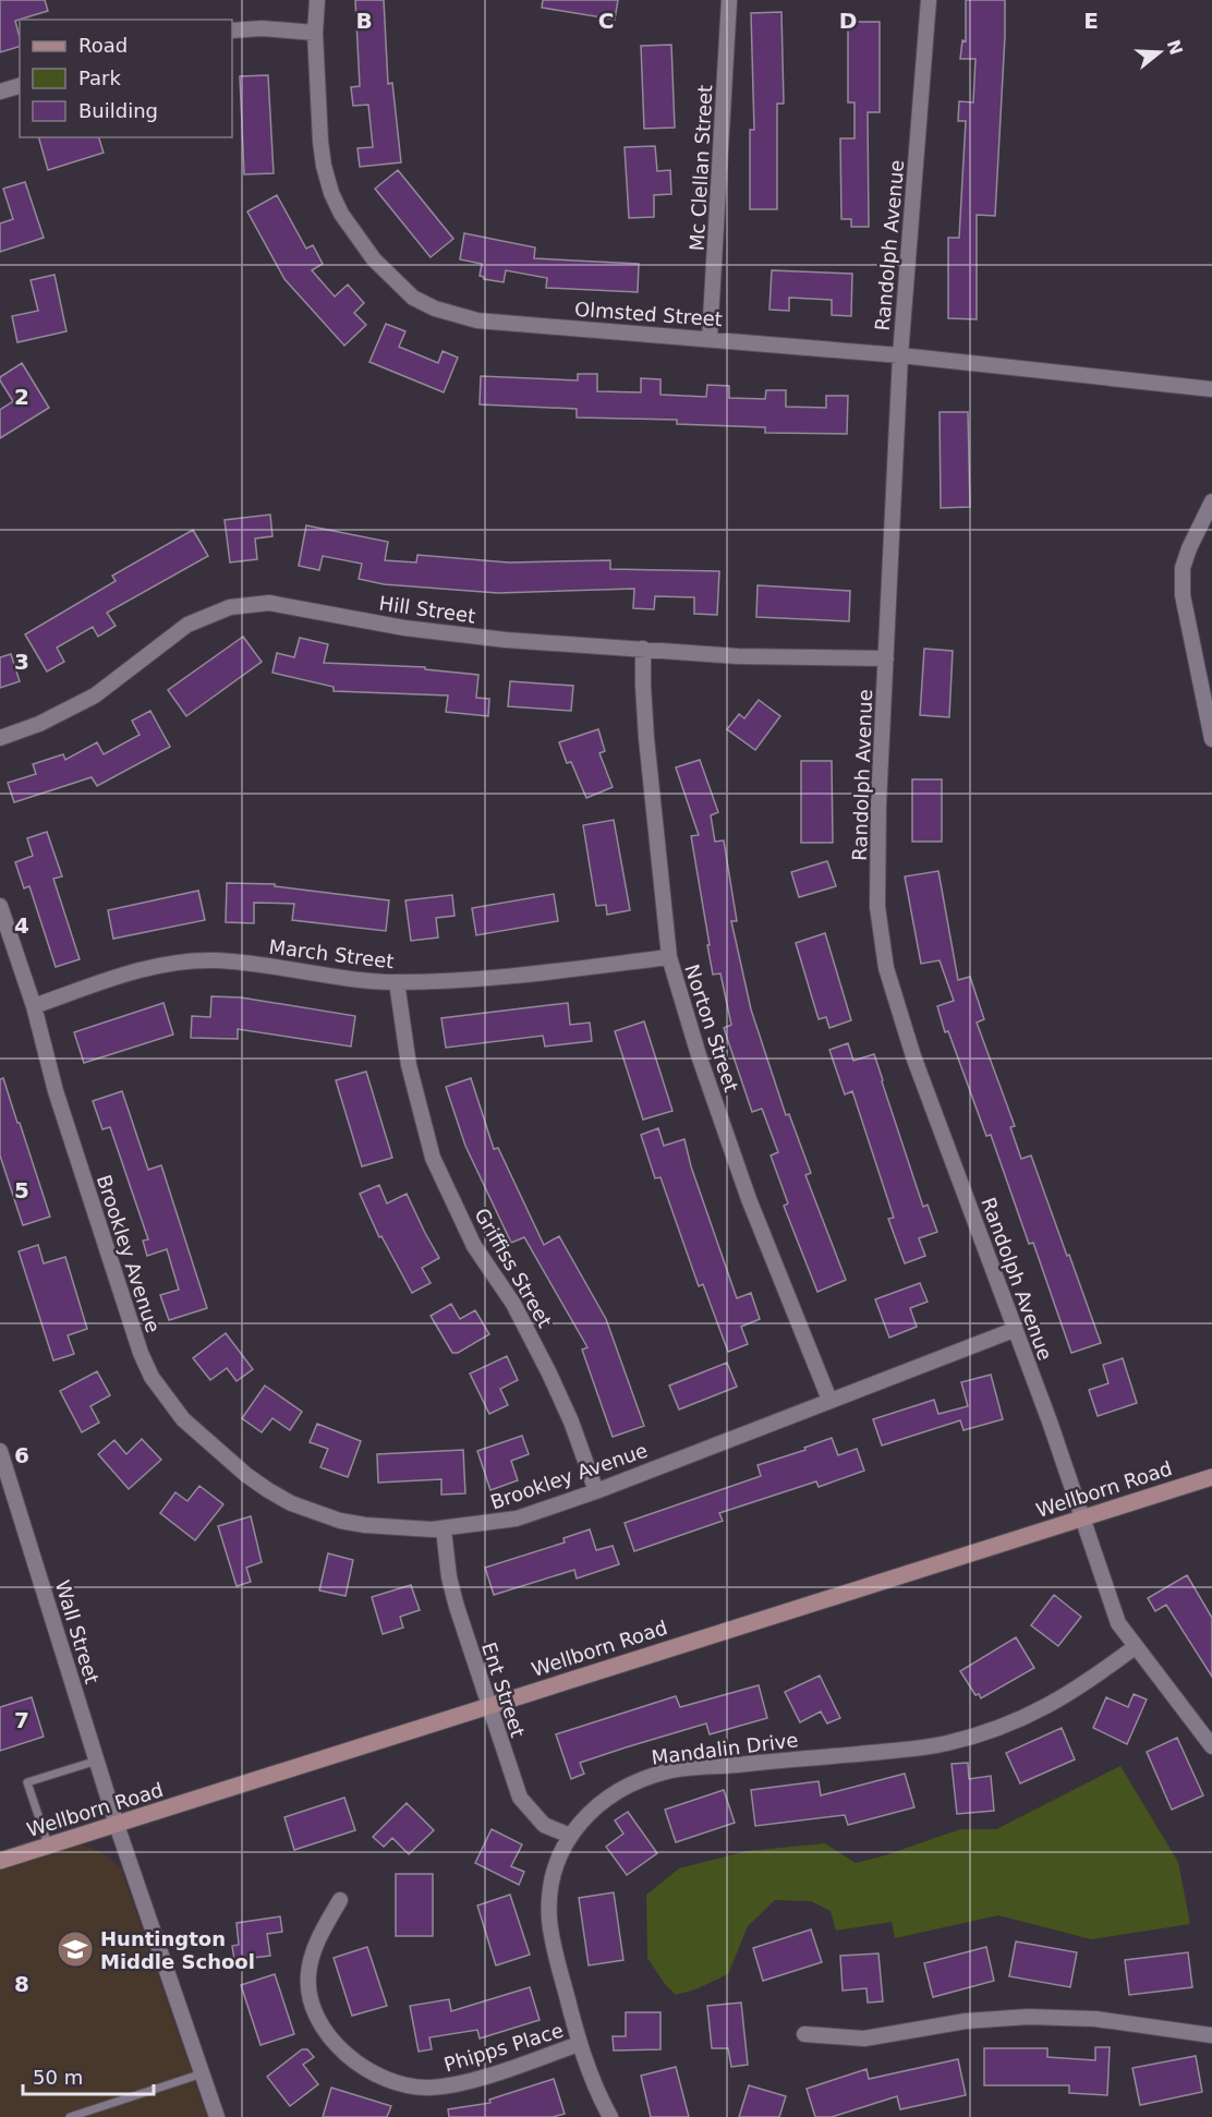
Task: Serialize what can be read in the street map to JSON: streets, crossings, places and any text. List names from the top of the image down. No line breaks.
{"streets":{"street":["Mc Clellan Street","Randolph Avenue","Olmsted Street","Hill Street","March Street","Norton Street","Brookley Avenue","Griffiss Street","Wellborn Road","Wall Street","Ent Street","Mandalin Drive","Phipps Place"]},"crossings":[["Mc Clellan Street","Olmsted Street"],["Randolph Avenue","Olmsted Street"],["Randolph Avenue","Hill Street"],["Randolph Avenue","Brookley Avenue"],["Randolph Avenue","Wellborn Road"],["Randolph Avenue","Mandalin Drive"],["Hill Street","Norton Street"],["March Street","Norton Street"],["March Street","Brookley Avenue"],["March Street","Griffiss Street"],["Norton Street","Brookley Avenue"],["Brookley Avenue","Griffiss Street"],["Brookley Avenue","Ent Street"],["Wellborn Road","Wall Street"],["Wellborn Road","Ent Street"],["Ent Street","Mandalin Drive"],["Mandalin Drive","Phipps Place"]],"places":{"school or university":["Huntington Middle School"]},"legend":["Road","Park","Building"],"scale_bar":"50 m","north":"right","grid":{"columns":["B","C","D","E"],"rows":["2","3","4","5","6","7","8"]}}
